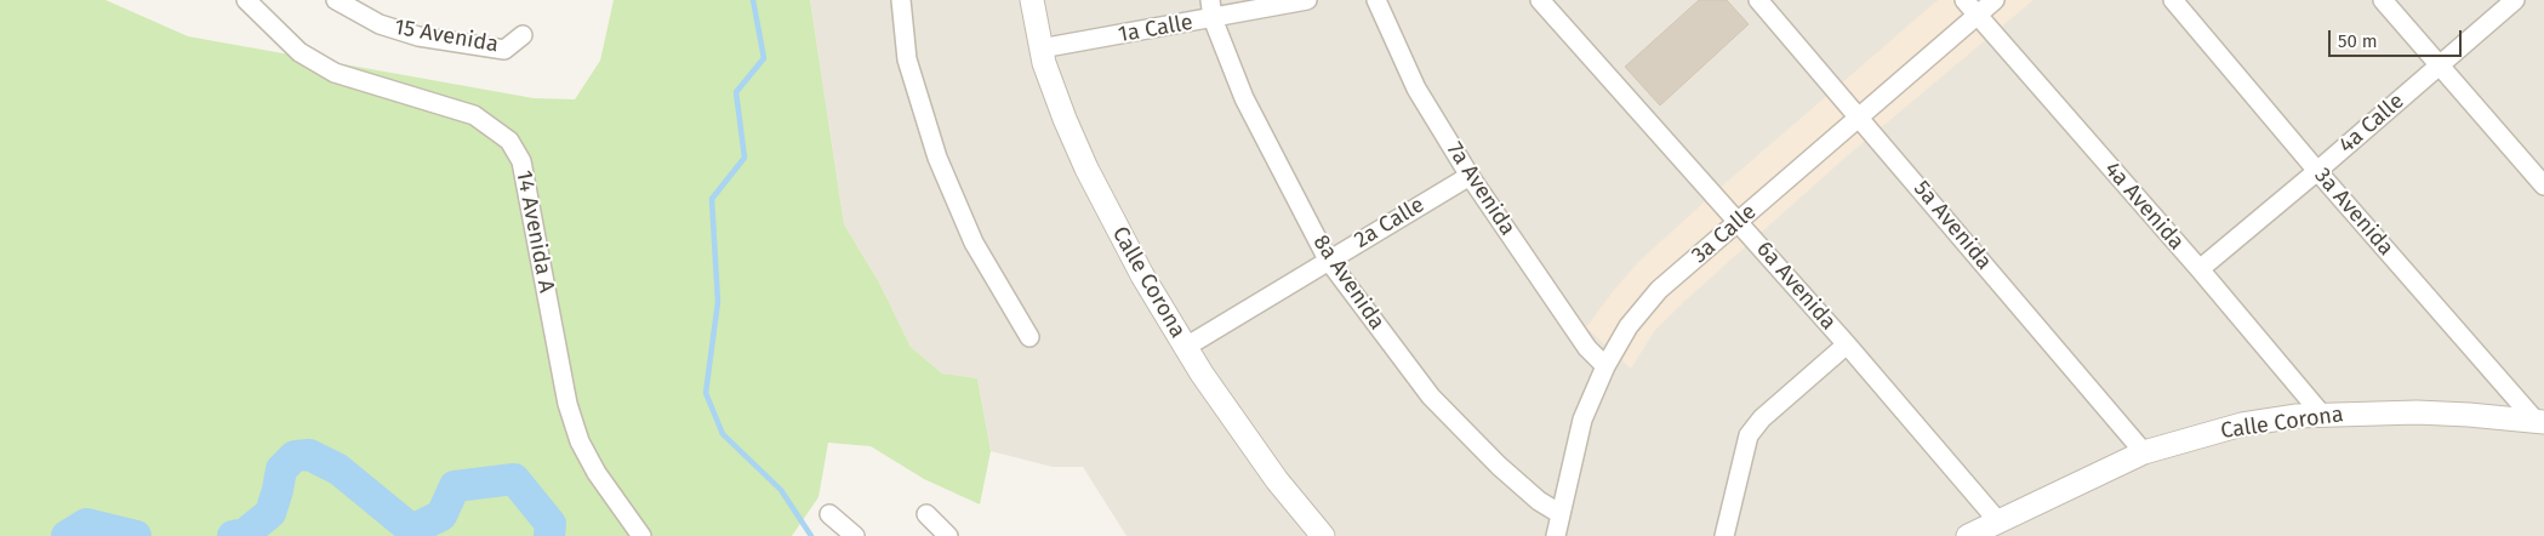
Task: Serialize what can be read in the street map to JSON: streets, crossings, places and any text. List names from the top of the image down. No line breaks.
{"streets":{"street":["1a Calle","15 Avenida","4a Calle","7a Avenida","4a Avenida","3a Avenida","2a Calle","5a Avenida","14 Avenida A","3a Calle","Calle Corona","8a Avenida","6a Avenida"]},"crossings":[["1a Calle","Calle Corona"],["1a Calle","8a Avenida"],["4a Calle","4a Avenida"],["4a Calle","3a Avenida"],["7a Avenida","2a Calle"],["7a Avenida","3a Calle"],["4a Avenida","3a Calle"],["4a Avenida","Calle Corona"],["3a Avenida","Calle Corona"],["2a Calle","Calle Corona"],["2a Calle","8a Avenida"],["5a Avenida","3a Calle"],["5a Avenida","Calle Corona"],["3a Calle","8a Avenida"],["3a Calle","6a Avenida"],["Calle Corona","6a Avenida"]],"scale_bar":"50 m"}
